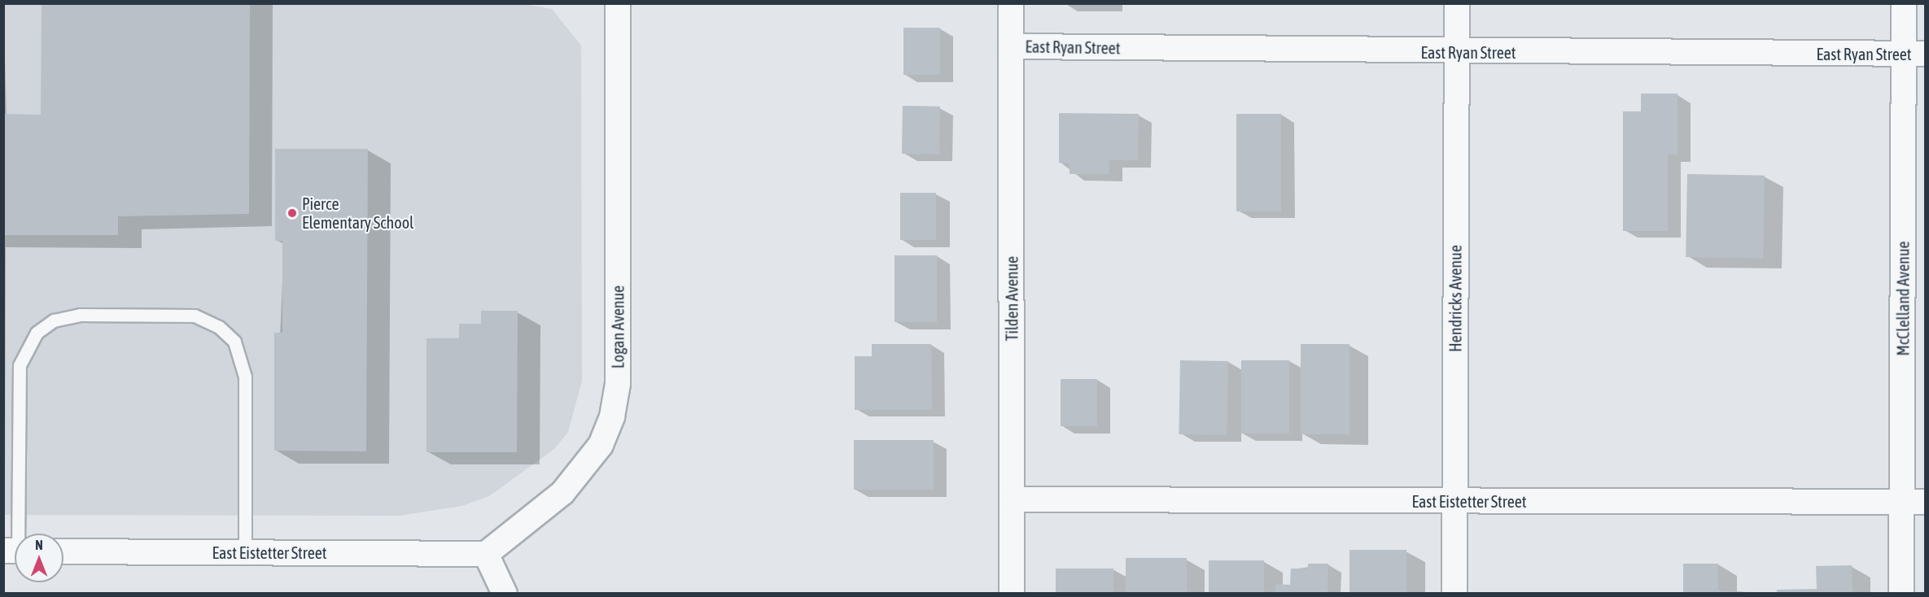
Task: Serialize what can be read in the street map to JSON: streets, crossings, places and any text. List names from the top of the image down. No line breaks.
{"streets":{"street":["East Ryan Street","Tilden Avenue","Hendricks Avenue","McClelland Avenue","Logan Avenue","East Eistetter Street"]},"crossings":[["East Ryan Street","Tilden Avenue"],["East Ryan Street","Hendricks Avenue"],["East Ryan Street","McClelland Avenue"],["Tilden Avenue","East Eistetter Street"],["Hendricks Avenue","East Eistetter Street"],["McClelland Avenue","East Eistetter Street"],["Logan Avenue","East Eistetter Street"]],"places":["Pierce Elementary School"],"north":"top"}
